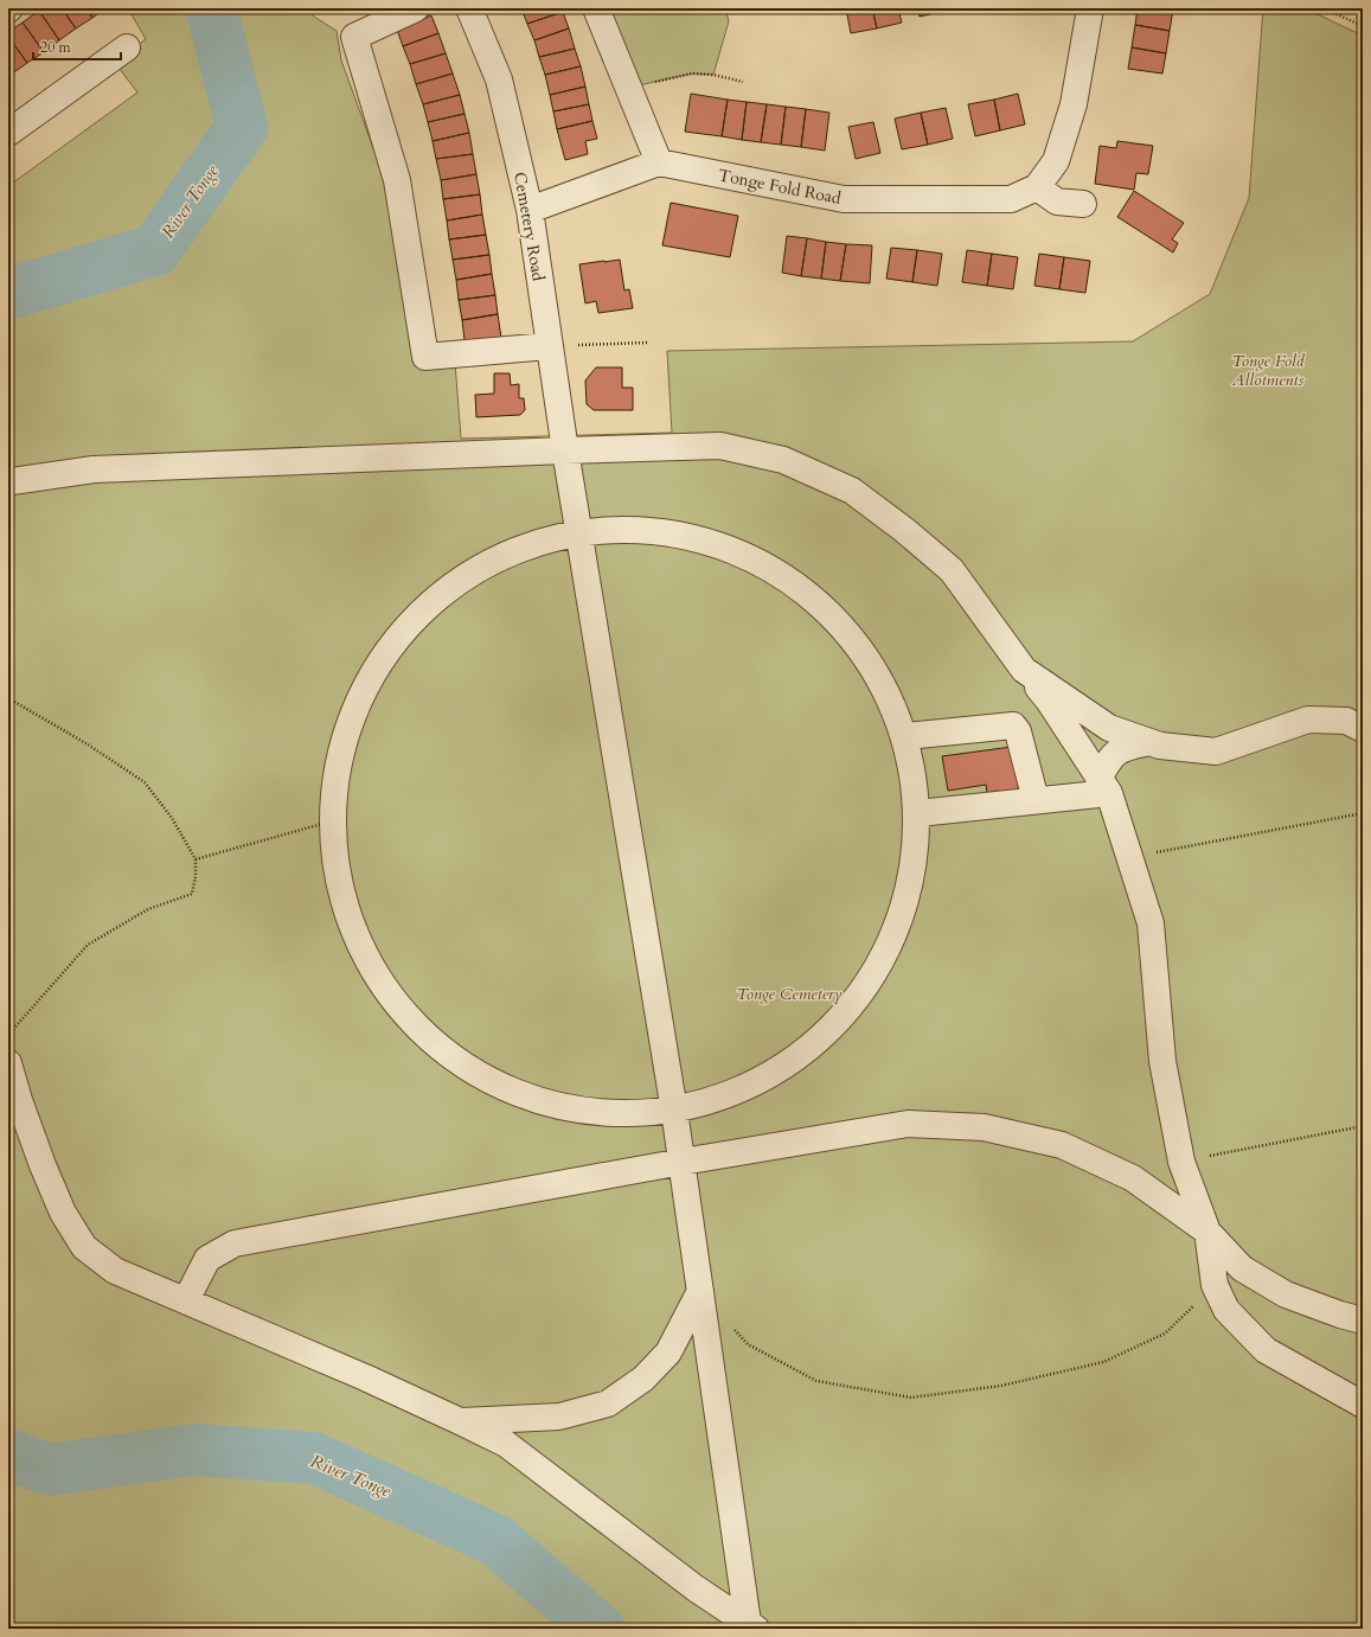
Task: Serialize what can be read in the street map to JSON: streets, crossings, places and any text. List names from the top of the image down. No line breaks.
{"streets":{"street":["Tonge Fold Road","Cemetery Road"]},"water":["River Tonge"],"parks":["Tonge Fold Allotments","Tonge Cemetery"],"scale_bar":"20 m"}
